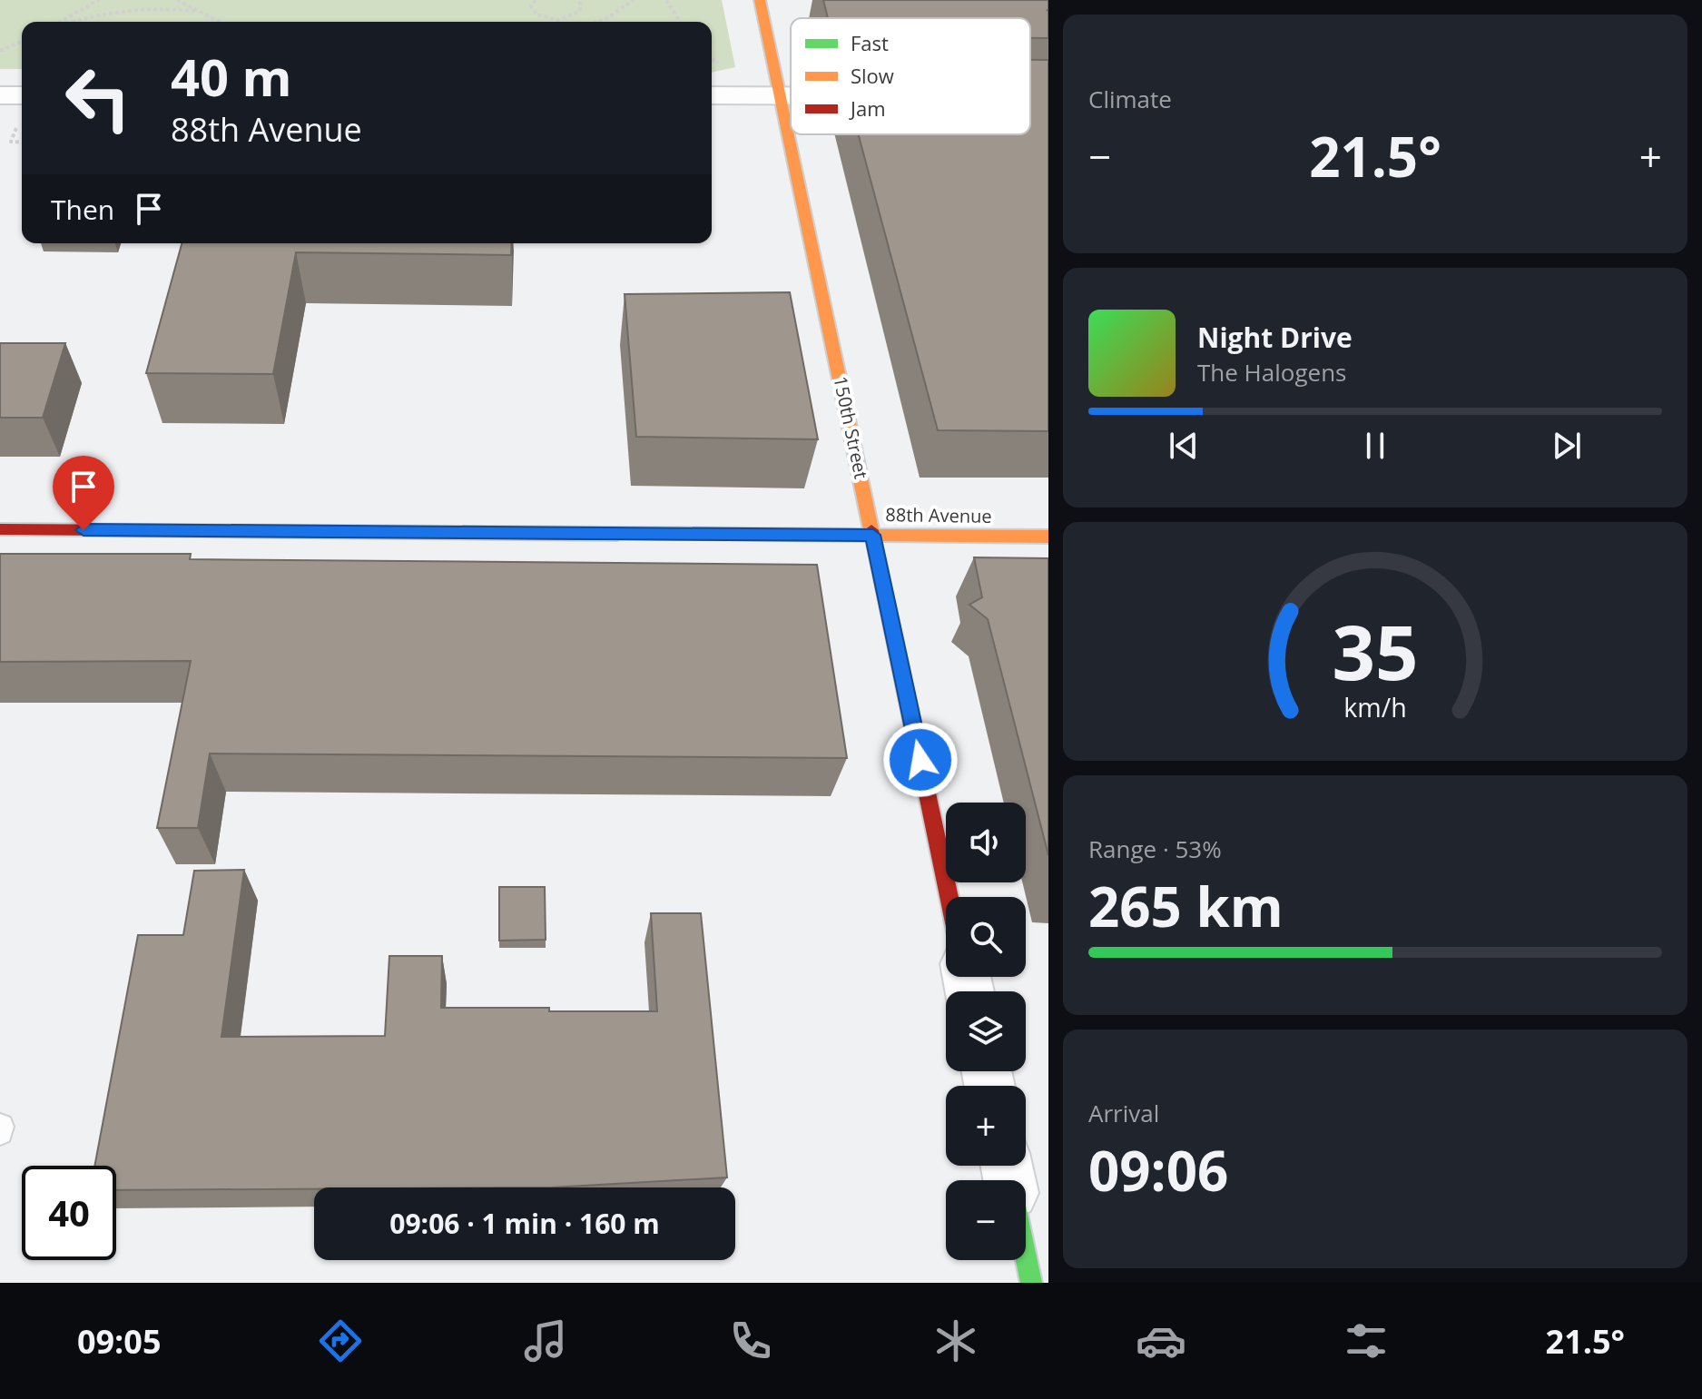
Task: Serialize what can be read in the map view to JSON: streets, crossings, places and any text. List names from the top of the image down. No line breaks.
{"streets":{"street":["150th Street","88th Avenue"]},"crossings":[["150th Street","88th Avenue"]],"legend":["Fast","Slow","Jam"],"page":{"tile":["Climate",["Range · 53%","265 km"],["Arrival","09:06"]],"turn":["40 m","88th Avenue"],"heat":["−","21.5°","+"],"then":"Then","song":["Night Drive","The Halogens"],"map_buttons":["+","−"],"limit":"40","trip":"09:06 · 1 min · 160 m","tabs":["09:05","21.5°"],"gauge":["35","km/h"]}}
